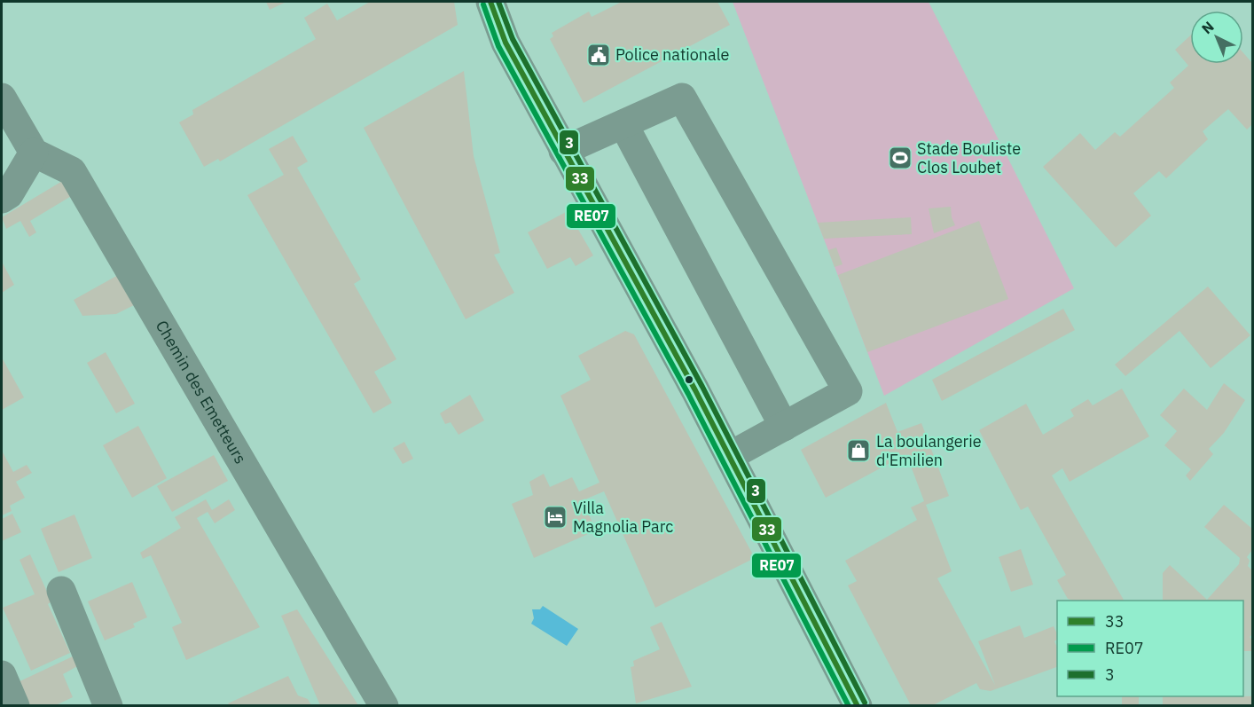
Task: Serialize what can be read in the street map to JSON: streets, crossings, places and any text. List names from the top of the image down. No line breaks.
{"streets":{"street":["Chemin des Emetteurs"]},"places":{"public building":["Police nationale"],"sports":["Stade Bouliste Clos Loubet"],"shop":["La boulangerie d'Emilien"],"hotel":["Villa Magnolia Parc"]},"lines":["transit line 33","transit line 3","transit line RE07"],"legend":["33","RE07","3"],"north":"top left"}
